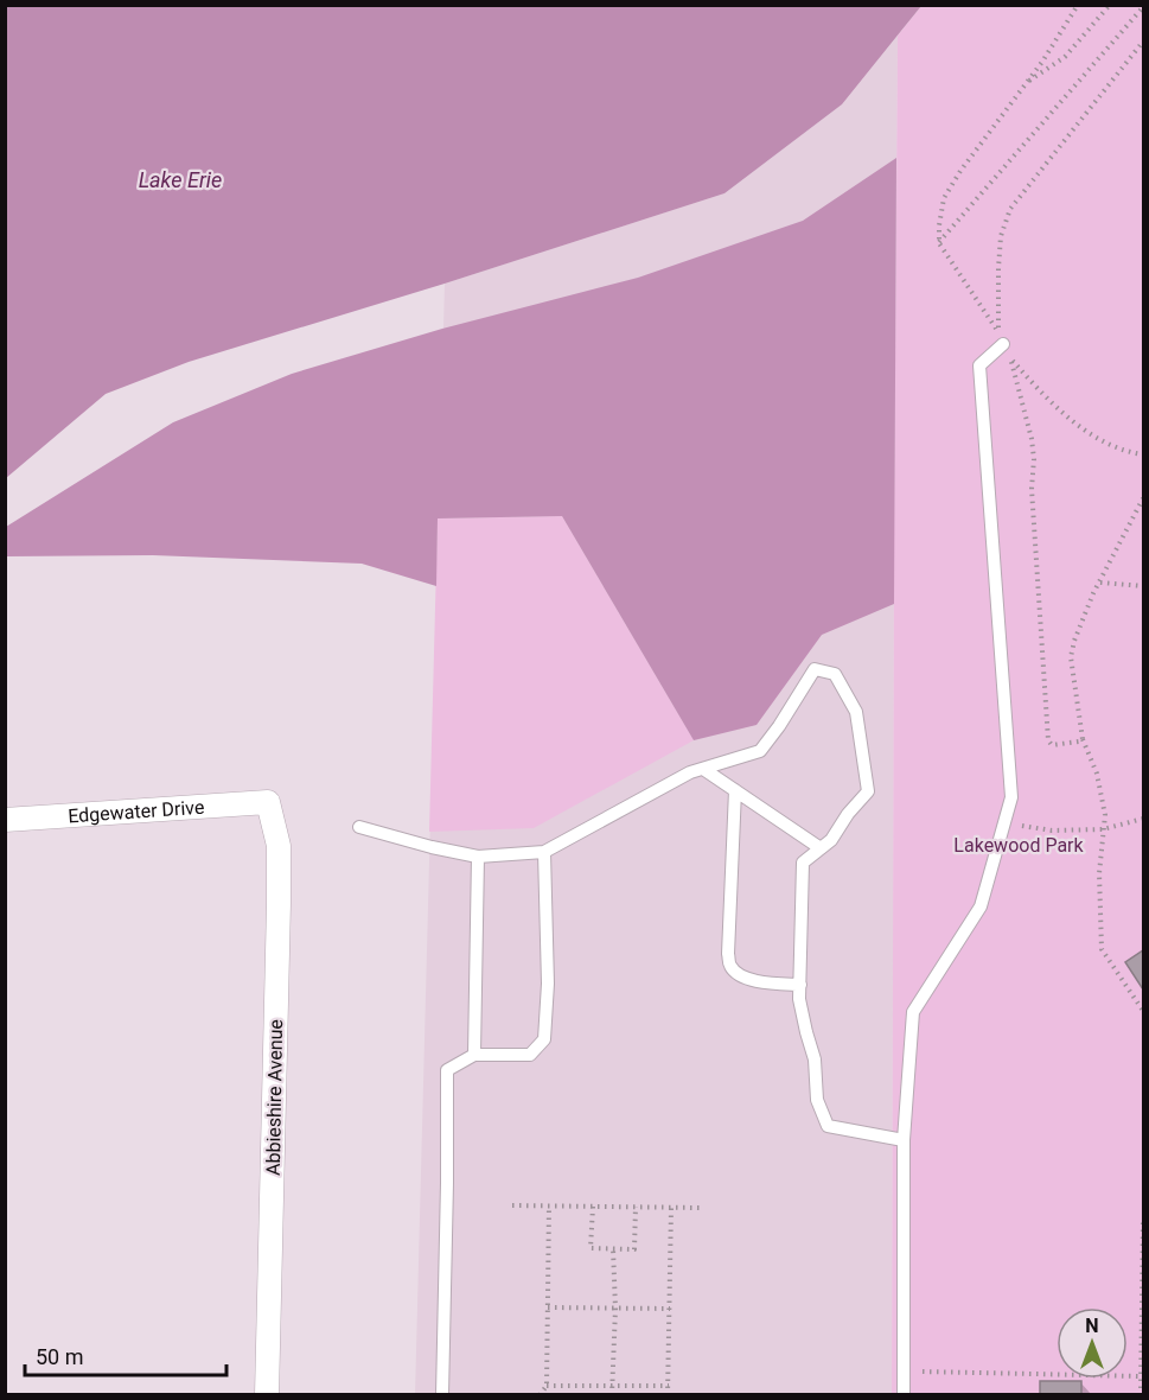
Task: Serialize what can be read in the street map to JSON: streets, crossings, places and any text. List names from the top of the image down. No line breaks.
{"streets":{"street":["Edgewater Drive","Abbieshire Avenue"]},"crossings":[["Edgewater Drive","Abbieshire Avenue"]],"water":["Lake Erie"],"parks":["Lakewood Park"],"scale_bar":"50 m","north":"top"}
